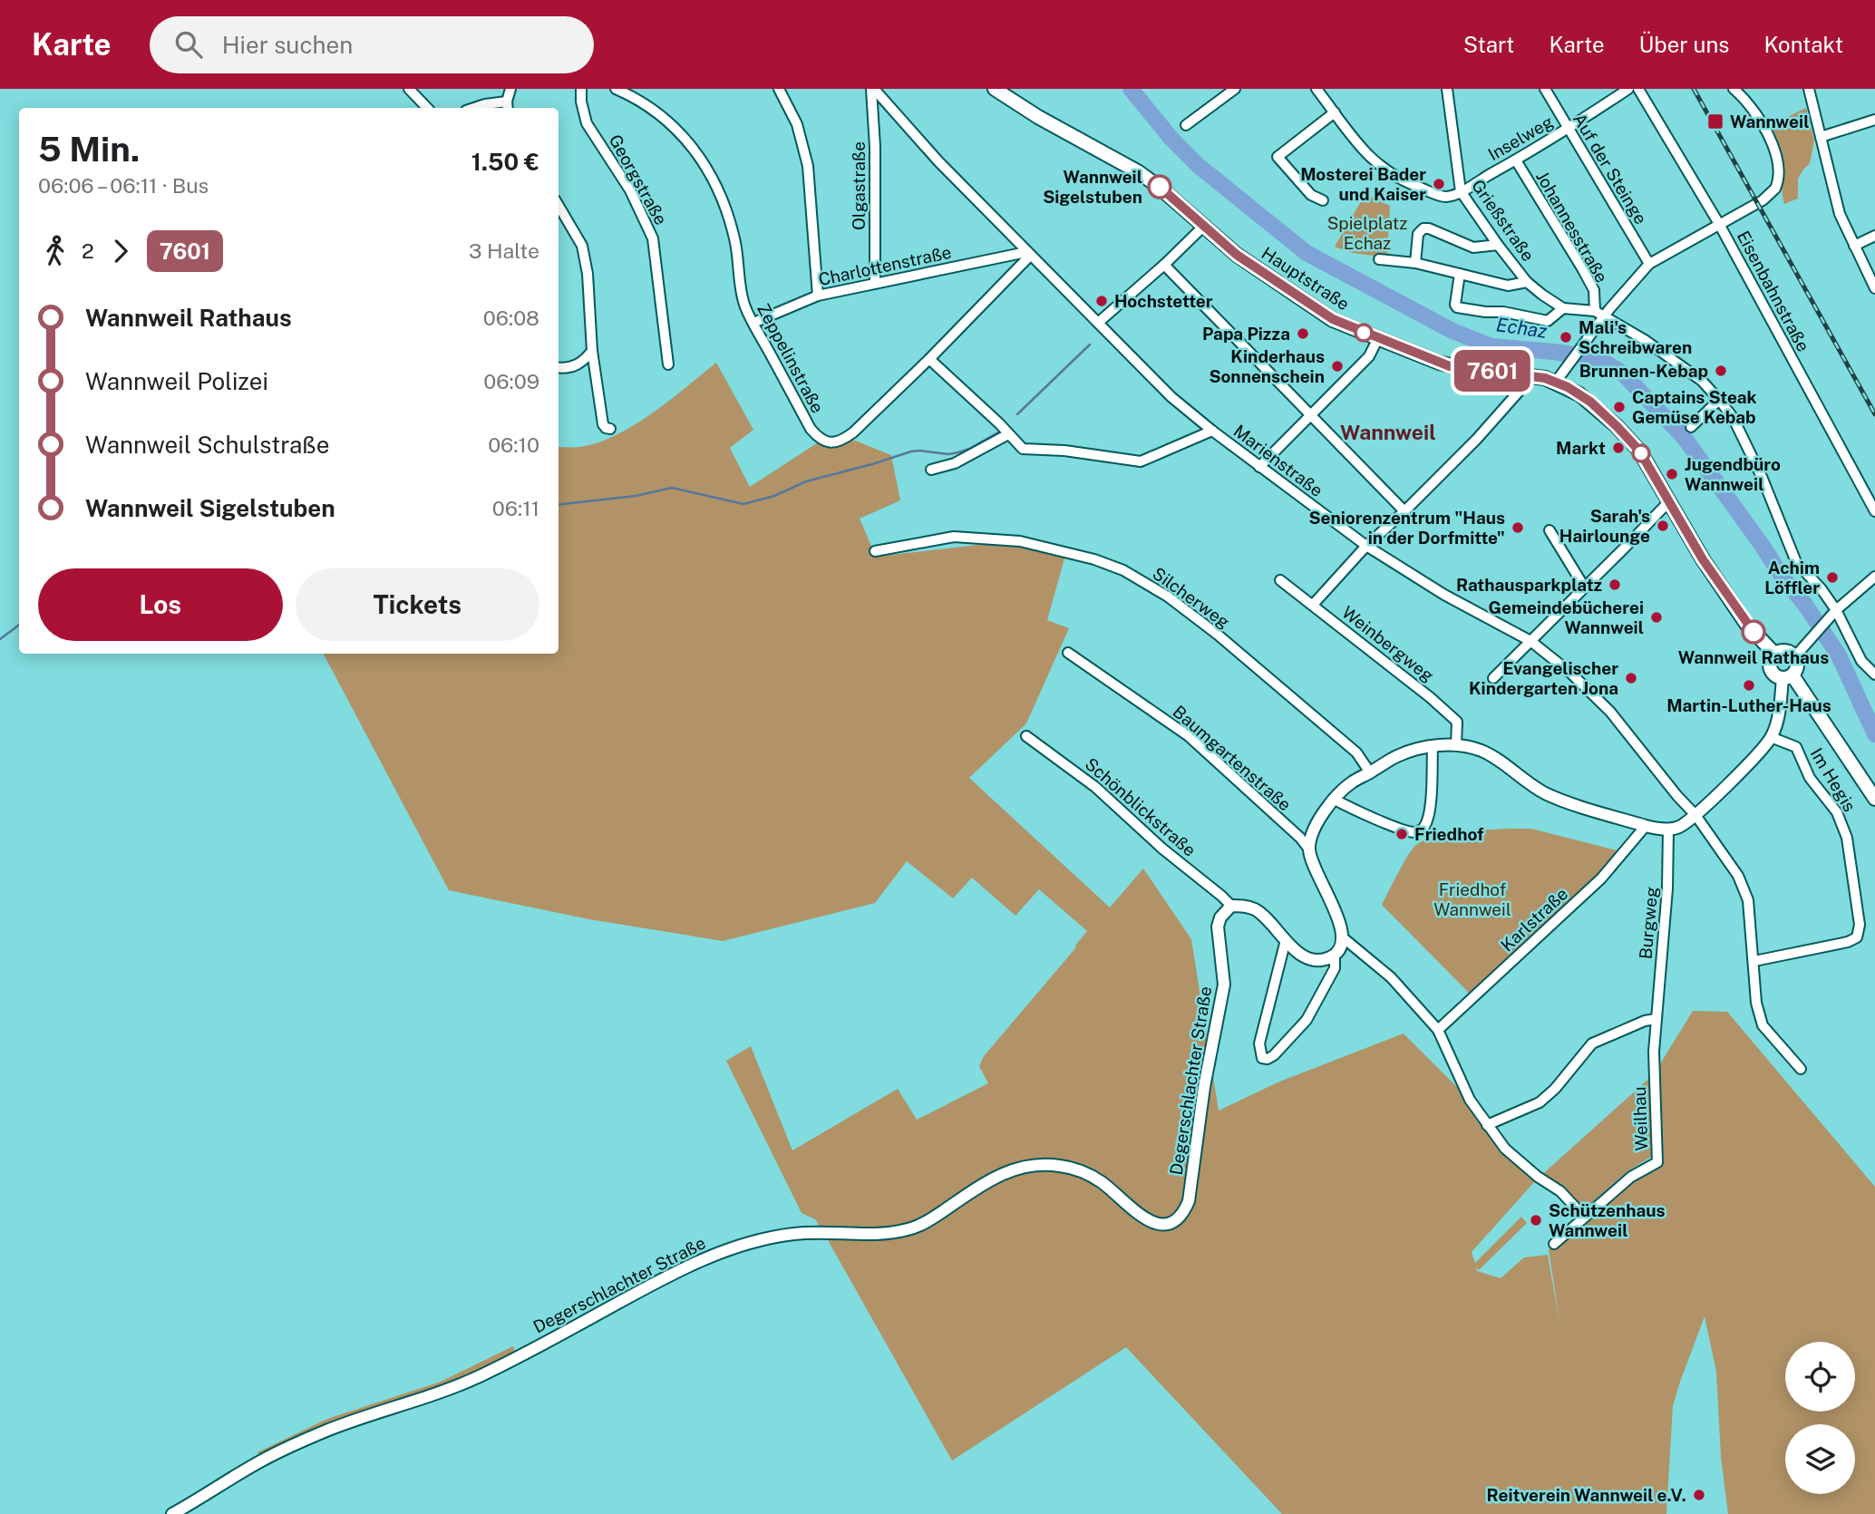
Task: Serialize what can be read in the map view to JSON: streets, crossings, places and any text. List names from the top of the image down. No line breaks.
{"streets":{"main road":["Hauptstraße"],"street":["Inselweg","Auf der Steinge","Georgstraße","Olgastraße","Grießstraße","Johannesstraße","Charlottenstraße","Eisenbahnstraße","Zeppelinstraße","Marienstraße","Silcherweg","Weinbergweg","Baumgartenstraße","Im Hegis","Schönblickstraße","Karlstraße","Burgweg","Degerschlachter Straße","Weilhau"]},"crossings":[["Inselweg","Auf der Steinge"],["Inselweg","Grießstraße"],["Inselweg","Johannesstraße"],["Olgastraße","Charlottenstraße"],["Olgastraße","Marienstraße"],["Charlottenstraße","Zeppelinstraße"],["Charlottenstraße","Marienstraße"],["Zeppelinstraße","Marienstraße"],["Marienstraße","Im Hegis"],["Schönblickstraße","Degerschlachter Straße"],["Burgweg","Weilhau"]],"districts":["Wannweil"],"water":["Echaz"],"parks":["Spielplatz Echaz","Friedhof Wannweil"],"places":{"transit":["Wannweil"],"other":["Mosterei Bader und Kaiser","Wannweil Sigelstuben","Hochstetter","Papa Pizza","Mali's Schreibwaren","Kinderhaus Sonnenschein","Brunnen-Kebap","Captains Steak Gemüse Kebab","Markt","Jugendbüro Wannweil","Sarah's Hairlounge","Seniorenzentrum \"Haus in der Dorfmitte\"","Achim Löffler","Rathausparkplatz","Gemeindebücherei Wannweil","Wannweil Rathaus","Evangelischer Kindergarten Jona","Martin-Luther-Haus","Friedhof","Schützenhaus Wannweil","Reitverein Wannweil e.V."]},"lines":["bus line 7601"],"page":{"header":"Karte","search":"Hier suchen","nav":["Start","Karte","Über uns","Kontakt"],"on_map":"7601","heading":["5 Min.","06:06 – 06:11 · Bus","1.50 €"],"legs":["2","7601","3 Halte"],"list":[{"name":"Wannweil Rathaus","value":"06:08"},{"name":"Wannweil Polizei","value":"06:09"},{"name":"Wannweil Schulstraße","value":"06:10"},{"name":"Wannweil Sigelstuben","value":"06:11"}],"buttons":["Los","Tickets"]}}
